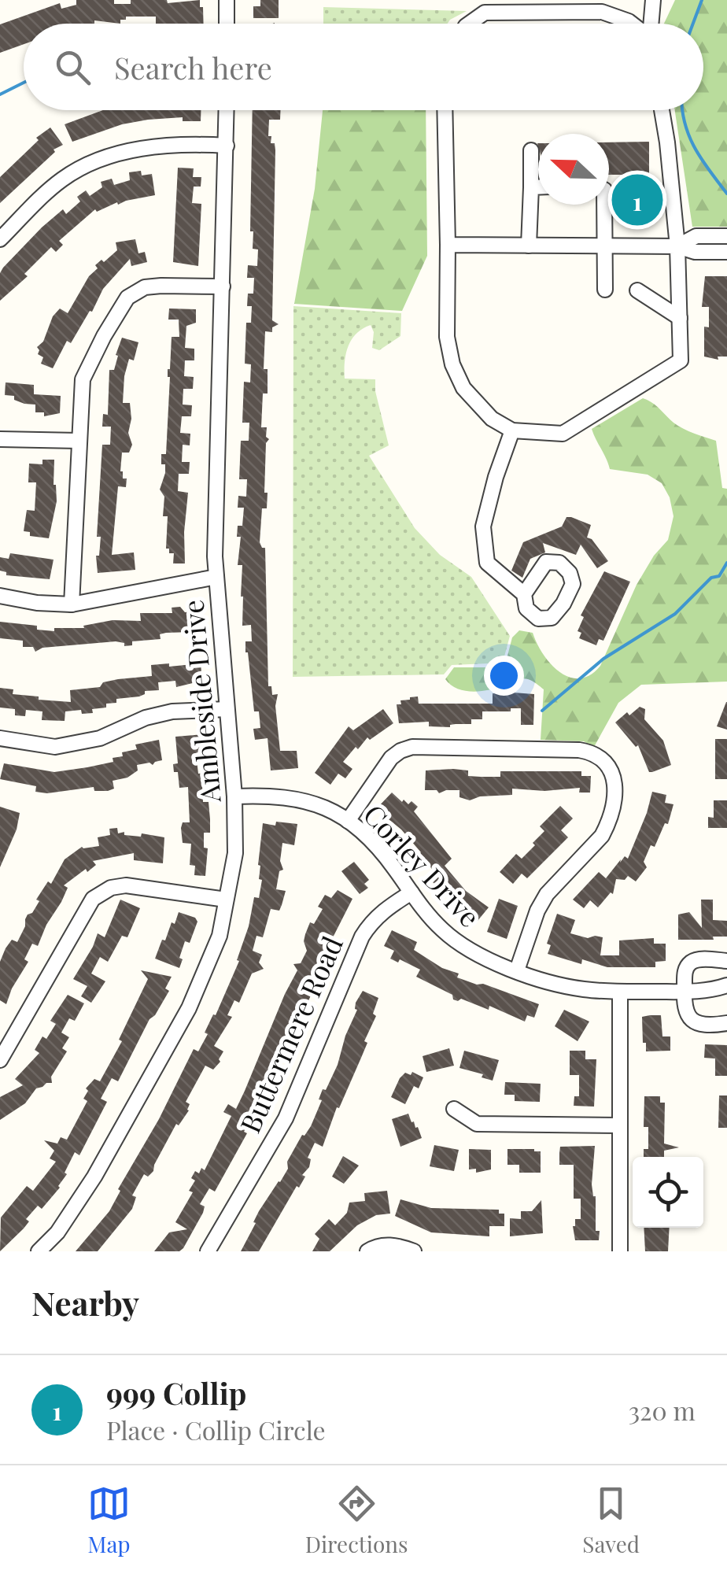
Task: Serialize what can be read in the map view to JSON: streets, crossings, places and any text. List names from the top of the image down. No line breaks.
{"streets":{"street":["Ambleside Drive","Corley Drive","Buttermere Road"]},"crossings":[["Ambleside Drive","Corley Drive"],["Corley Drive","Buttermere Road"]],"north":"left","page":{"search":"Search here","pins":"1","heading":"Nearby","list":[{"mark":"1","name":"999 Collip","note":"Place · Collip Circle","value":"320 m"}],"nav":["Map","Directions","Saved"]}}
